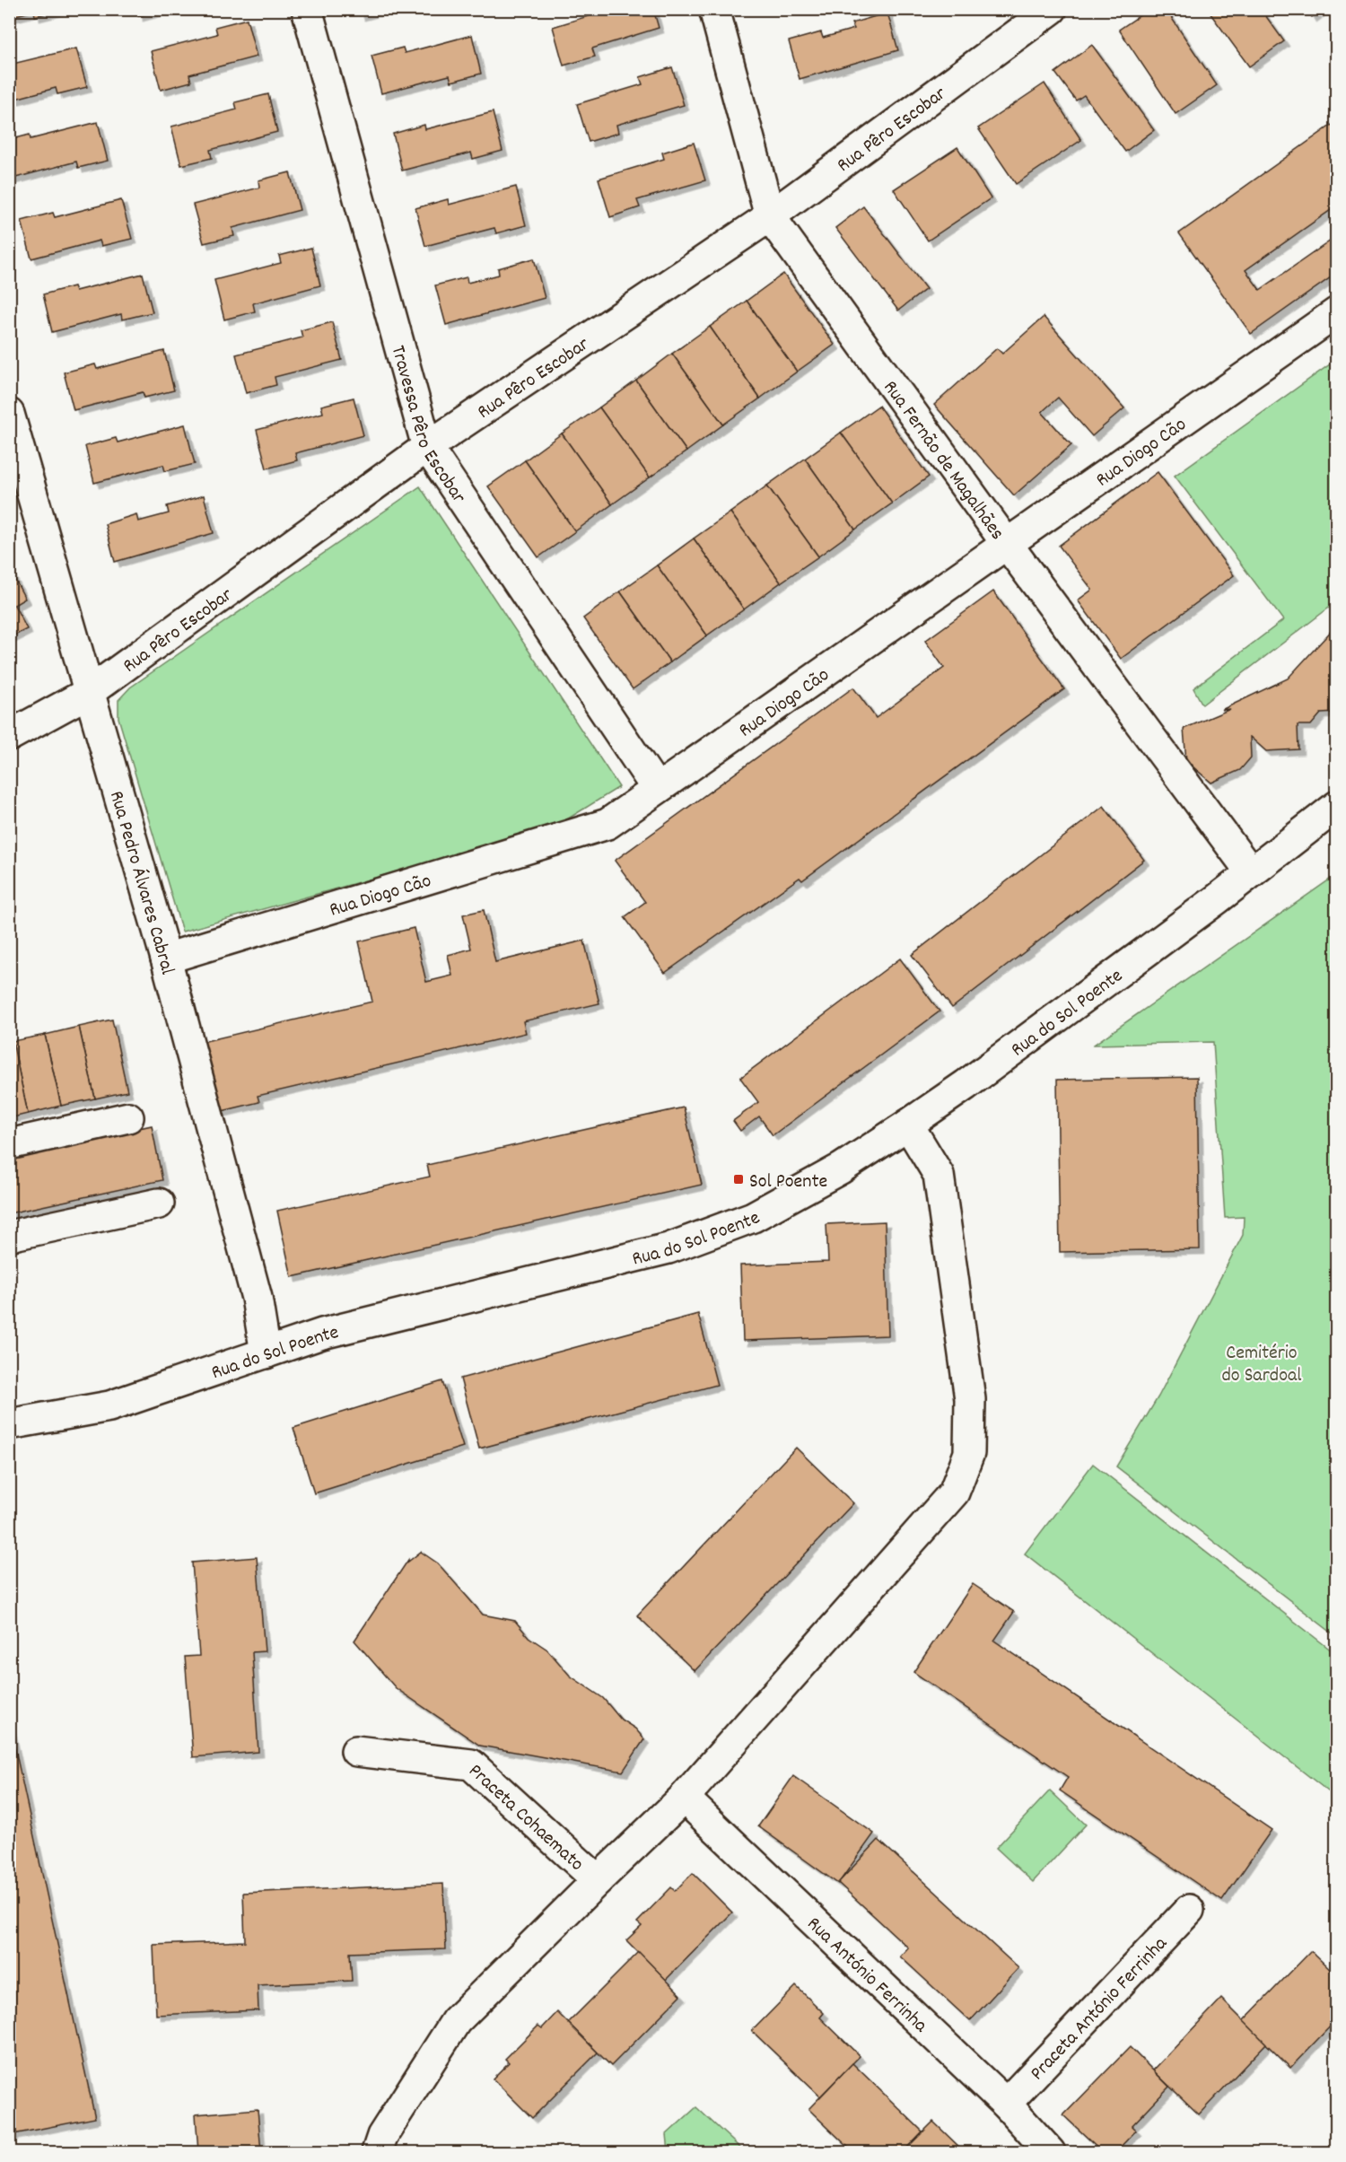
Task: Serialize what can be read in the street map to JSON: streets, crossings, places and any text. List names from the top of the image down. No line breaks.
{"streets":{"street":["Rua Pêro Escobar","Travessa Pêro Escobar","Rua Diogo Cão","Rua Fernão de Magalhães","Rua Pedro Álvares Cabral","Rua do Sol Poente","Praceta Cohaemato","Rua António Ferrinha","Praceta António Ferrinha"]},"crossings":[["Rua Pêro Escobar","Travessa Pêro Escobar"],["Rua Pêro Escobar","Rua Fernão de Magalhães"],["Rua Pêro Escobar","Rua Pedro Álvares Cabral"],["Travessa Pêro Escobar","Rua Diogo Cão"],["Rua Diogo Cão","Rua Fernão de Magalhães"],["Rua Diogo Cão","Rua Pedro Álvares Cabral"],["Rua Fernão de Magalhães","Rua do Sol Poente"],["Rua Pedro Álvares Cabral","Rua do Sol Poente"],["Rua António Ferrinha","Praceta António Ferrinha"]],"parks":["Cemitério do Sardoal"],"places":{"transit":["Sol Poente"]}}
